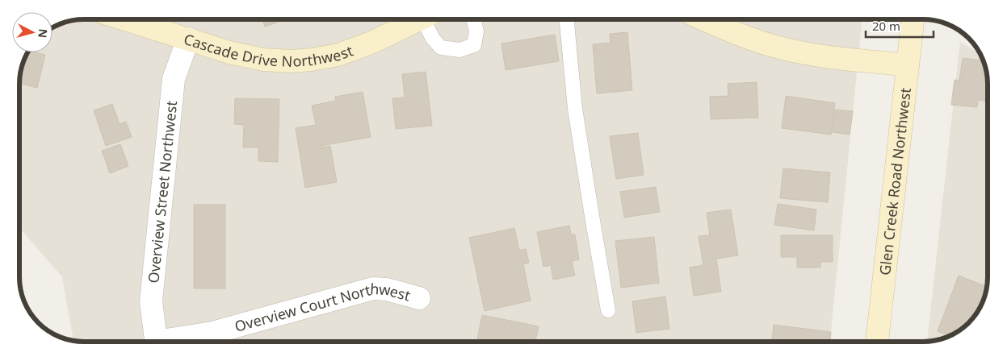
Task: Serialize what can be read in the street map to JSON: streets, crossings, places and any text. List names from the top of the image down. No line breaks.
{"streets":{"street":["Cascade Drive Northwest","Glen Creek Road Northwest","Overview Street Northwest","Overview Court Northwest"]},"crossings":[["Cascade Drive Northwest","Overview Street Northwest"]],"scale_bar":"20 m","north":"right"}
